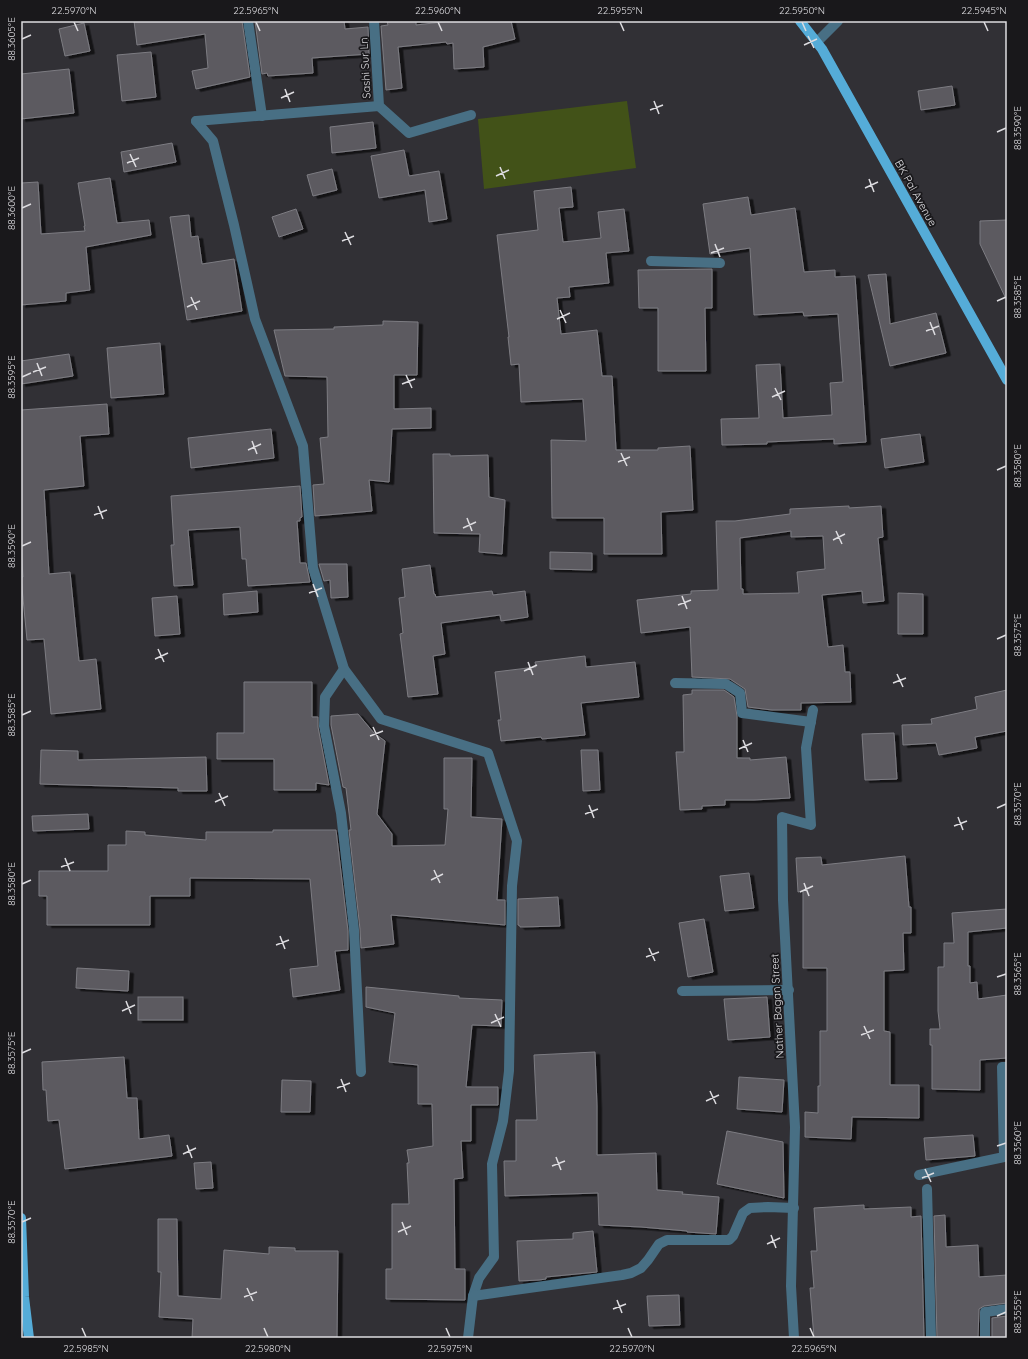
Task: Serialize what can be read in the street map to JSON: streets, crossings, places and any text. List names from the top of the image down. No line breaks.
{"streets":{"main road":["BK Pal Avenue"],"street":["Sashi Sur Ln","Nather Bagan Street"]},"coordinates":["22.5970°N","22.5965°N","22.5960°N","22.5955°N","22.5950°N","22.5945°N","88.3605°E","88.3590°E","88.3600°E","88.3585°E","88.3595°E","88.3580°E","88.3575°E","88.3570°E","88.3565°E","88.3560°E","88.3555°E","22.5985°N","22.5980°N","22.5975°N"]}
